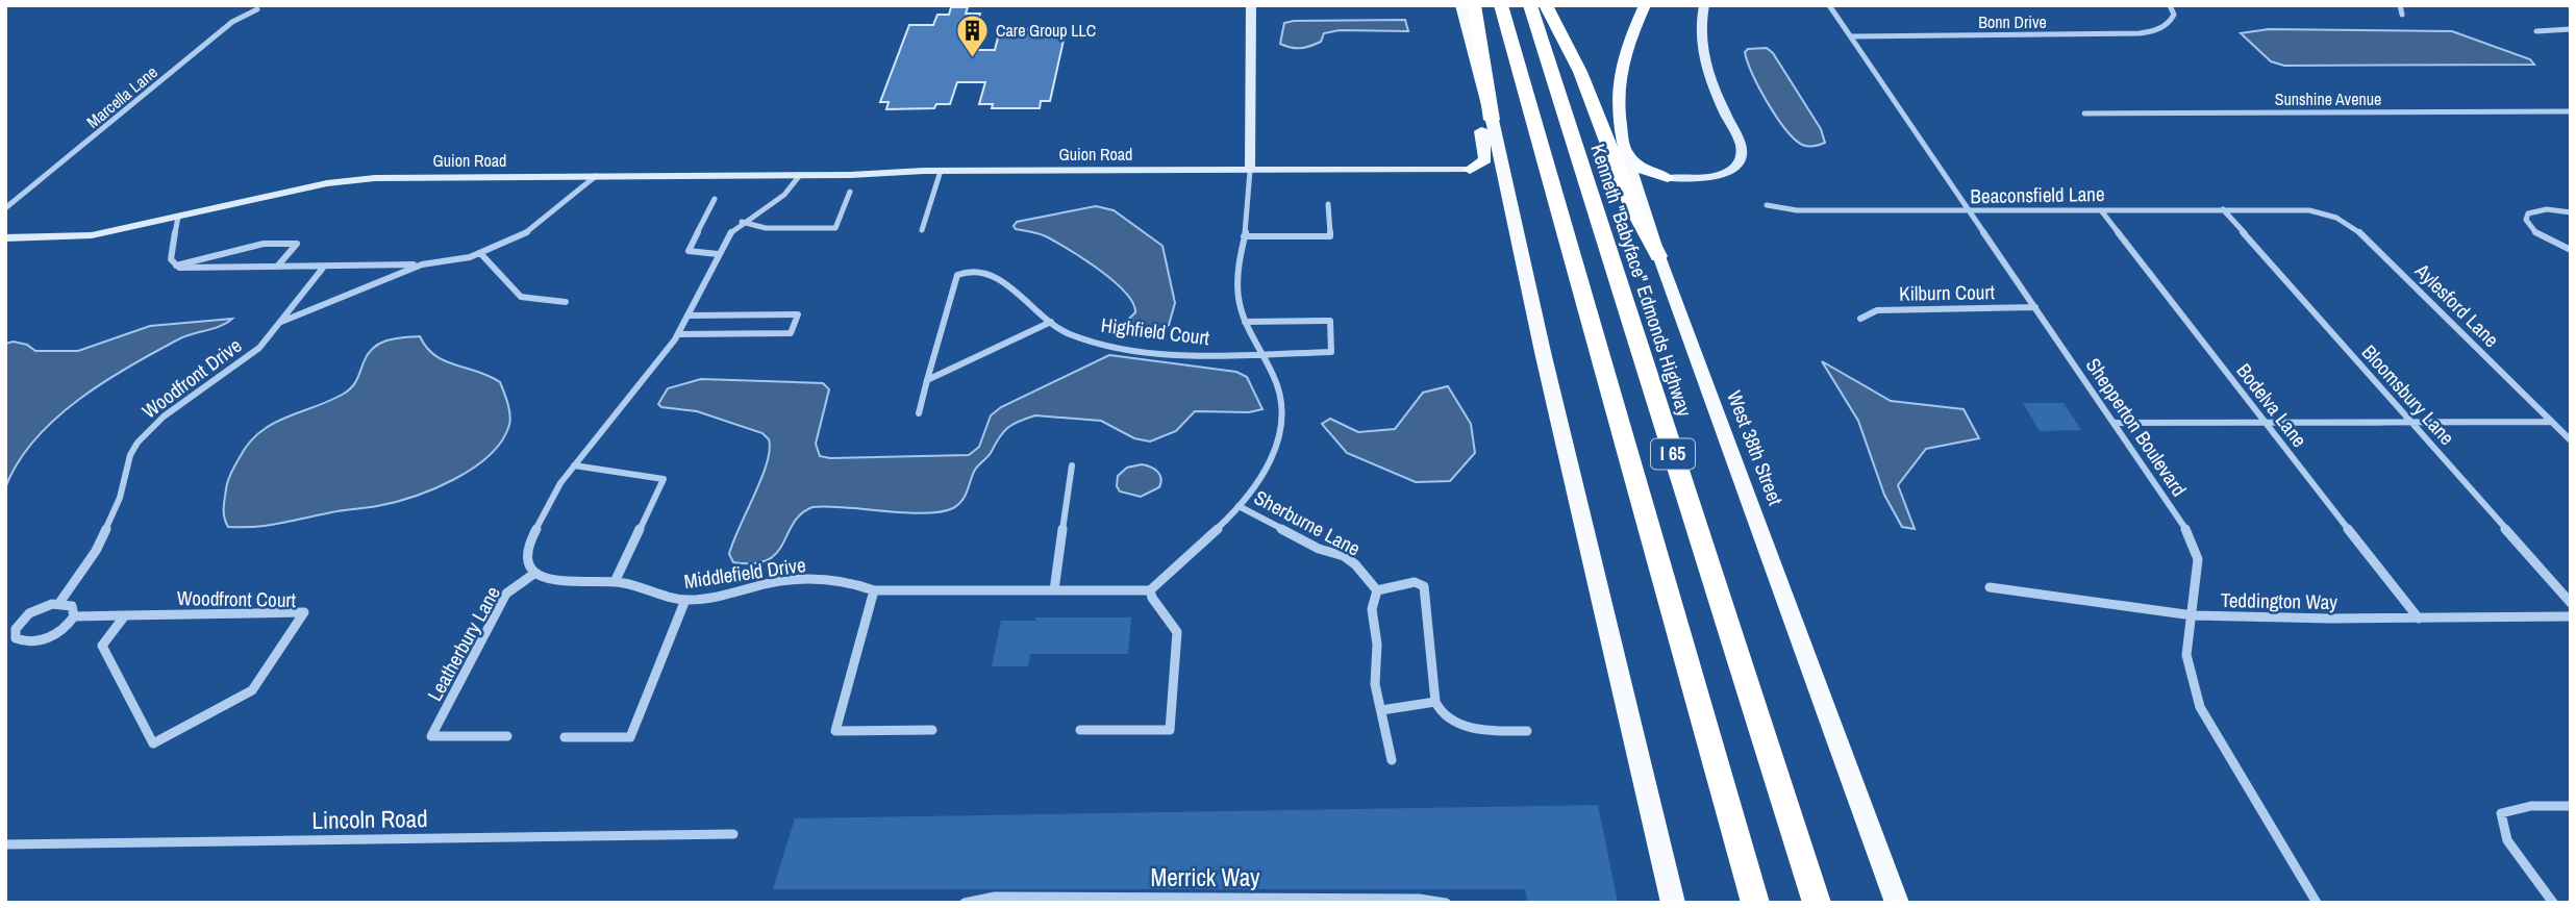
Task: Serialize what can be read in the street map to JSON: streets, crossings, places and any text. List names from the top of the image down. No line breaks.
{"streets":{"highway":["Kenneth \"Babyface\" Edmonds Highway","I 65"],"main road":["West 38th Street"],"street":["Bonn Drive","Marcella Lane","Sunshine Avenue","Guion Road","Beaconsfield Lane","Kilburn Court","Aylesford Lane","Highfield Court","Woodfront Drive","Bloomsbury Lane","Bodelva Lane","Shepperton Boulevard","Sherburne Lane","Middlefield Drive","Woodfront Court","Teddington Way","Leatherbury Lane","Lincoln Road","Merrick Way"]},"crossings":[["Bonn Drive","Shepperton Boulevard"],["Guion Road","Sherburne Lane"],["Beaconsfield Lane","Aylesford Lane"],["Beaconsfield Lane","Bloomsbury Lane"],["Beaconsfield Lane","Bodelva Lane"],["Beaconsfield Lane","Shepperton Boulevard"],["Kilburn Court","Shepperton Boulevard"],["Highfield Court","Sherburne Lane"],["Bodelva Lane","Teddington Way"],["Shepperton Boulevard","Teddington Way"],["Sherburne Lane","Middlefield Drive"],["Middlefield Drive","Leatherbury Lane"]],"places":{"building":["Care Group LLC"]}}
